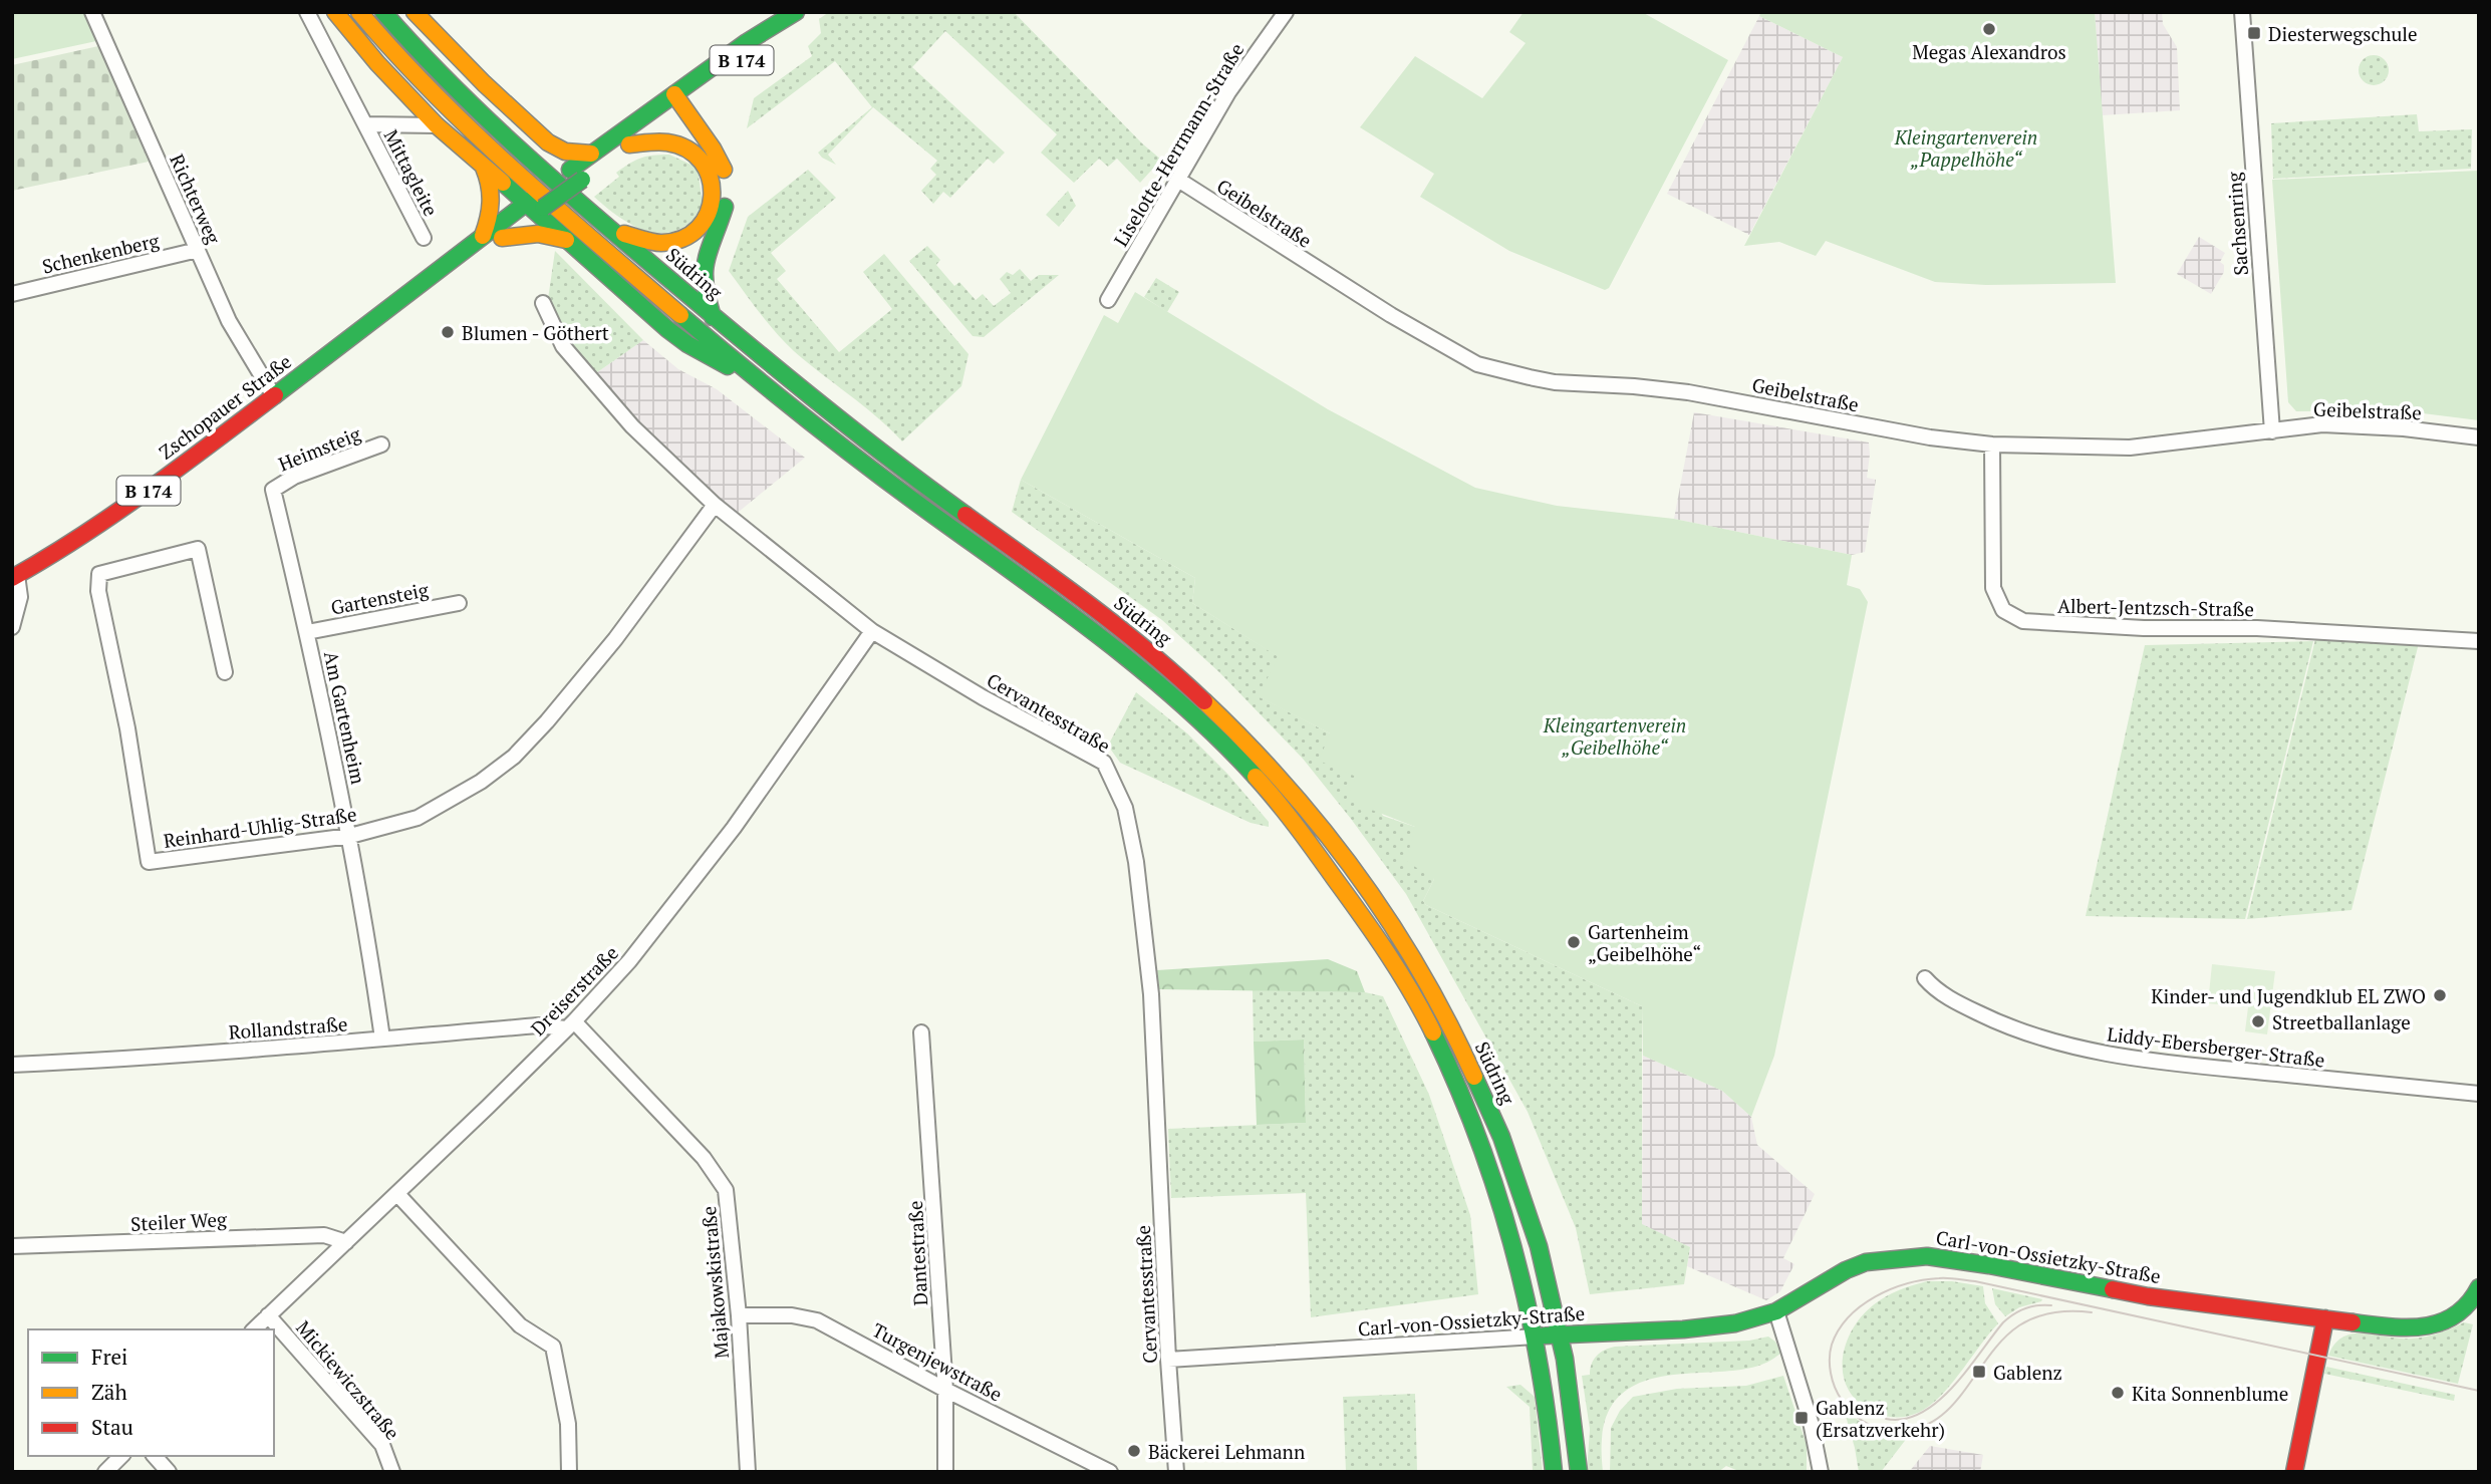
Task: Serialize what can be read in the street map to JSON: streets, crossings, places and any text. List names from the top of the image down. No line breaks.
{"streets":{"main road":["B 174","Südring","Zschopauer Straße","Carl-von-Ossietzky-Straße"],"street":["Liselotte-Herrmann-Straße","Mittagleite","Richterweg","Geibelstraße","Sachsenring","Schenkenberg","Heimsteig","Gartensteig","Albert-Jentzsch-Straße","Cervantesstraße","Am Gartenheim","Reinhard-Uhlig-Straße","Dreiserstraße","Rollandstraße","Liddy-Ebersberger-Straße","Steiler Weg","Dantestraße","Majakowskistraße","Turgenjewstraße","Mickiewiczstraße"]},"crossings":[["Liselotte-Herrmann-Straße","Geibelstraße"],["Richterweg","Schenkenberg"],["Richterweg","Zschopauer Straße"],["Geibelstraße","Sachsenring"],["Geibelstraße","Albert-Jentzsch-Straße"],["Südring","Carl-von-Ossietzky-Straße"],["Heimsteig","Am Gartenheim"],["Gartensteig","Am Gartenheim"],["Cervantesstraße","Reinhard-Uhlig-Straße"],["Cervantesstraße","Dreiserstraße"],["Cervantesstraße","Carl-von-Ossietzky-Straße"],["Am Gartenheim","Reinhard-Uhlig-Straße"],["Am Gartenheim","Rollandstraße"],["Dreiserstraße","Rollandstraße"],["Dreiserstraße","Steiler Weg"],["Dreiserstraße","Majakowskistraße"],["Dreiserstraße","Mickiewiczstraße"],["Rollandstraße","Majakowskistraße"],["Dantestraße","Turgenjewstraße"],["Majakowskistraße","Turgenjewstraße"]],"parks":["Kleingartenverein „Pappelhöhe“","Kleingartenverein „Geibelhöhe“"],"places":{"other":["Megas Alexandros","Blumen - Göthert","Gartenheim „Geibelhöhe“","Kinder- und Jugendklub EL ZWO","Streetballanlage","Kita Sonnenblume","Bäckerei Lehmann"],"transit":["Diesterwegschule","Gablenz","Gablenz (Ersatzverkehr)"]},"legend":["Frei","Zäh","Stau"]}
